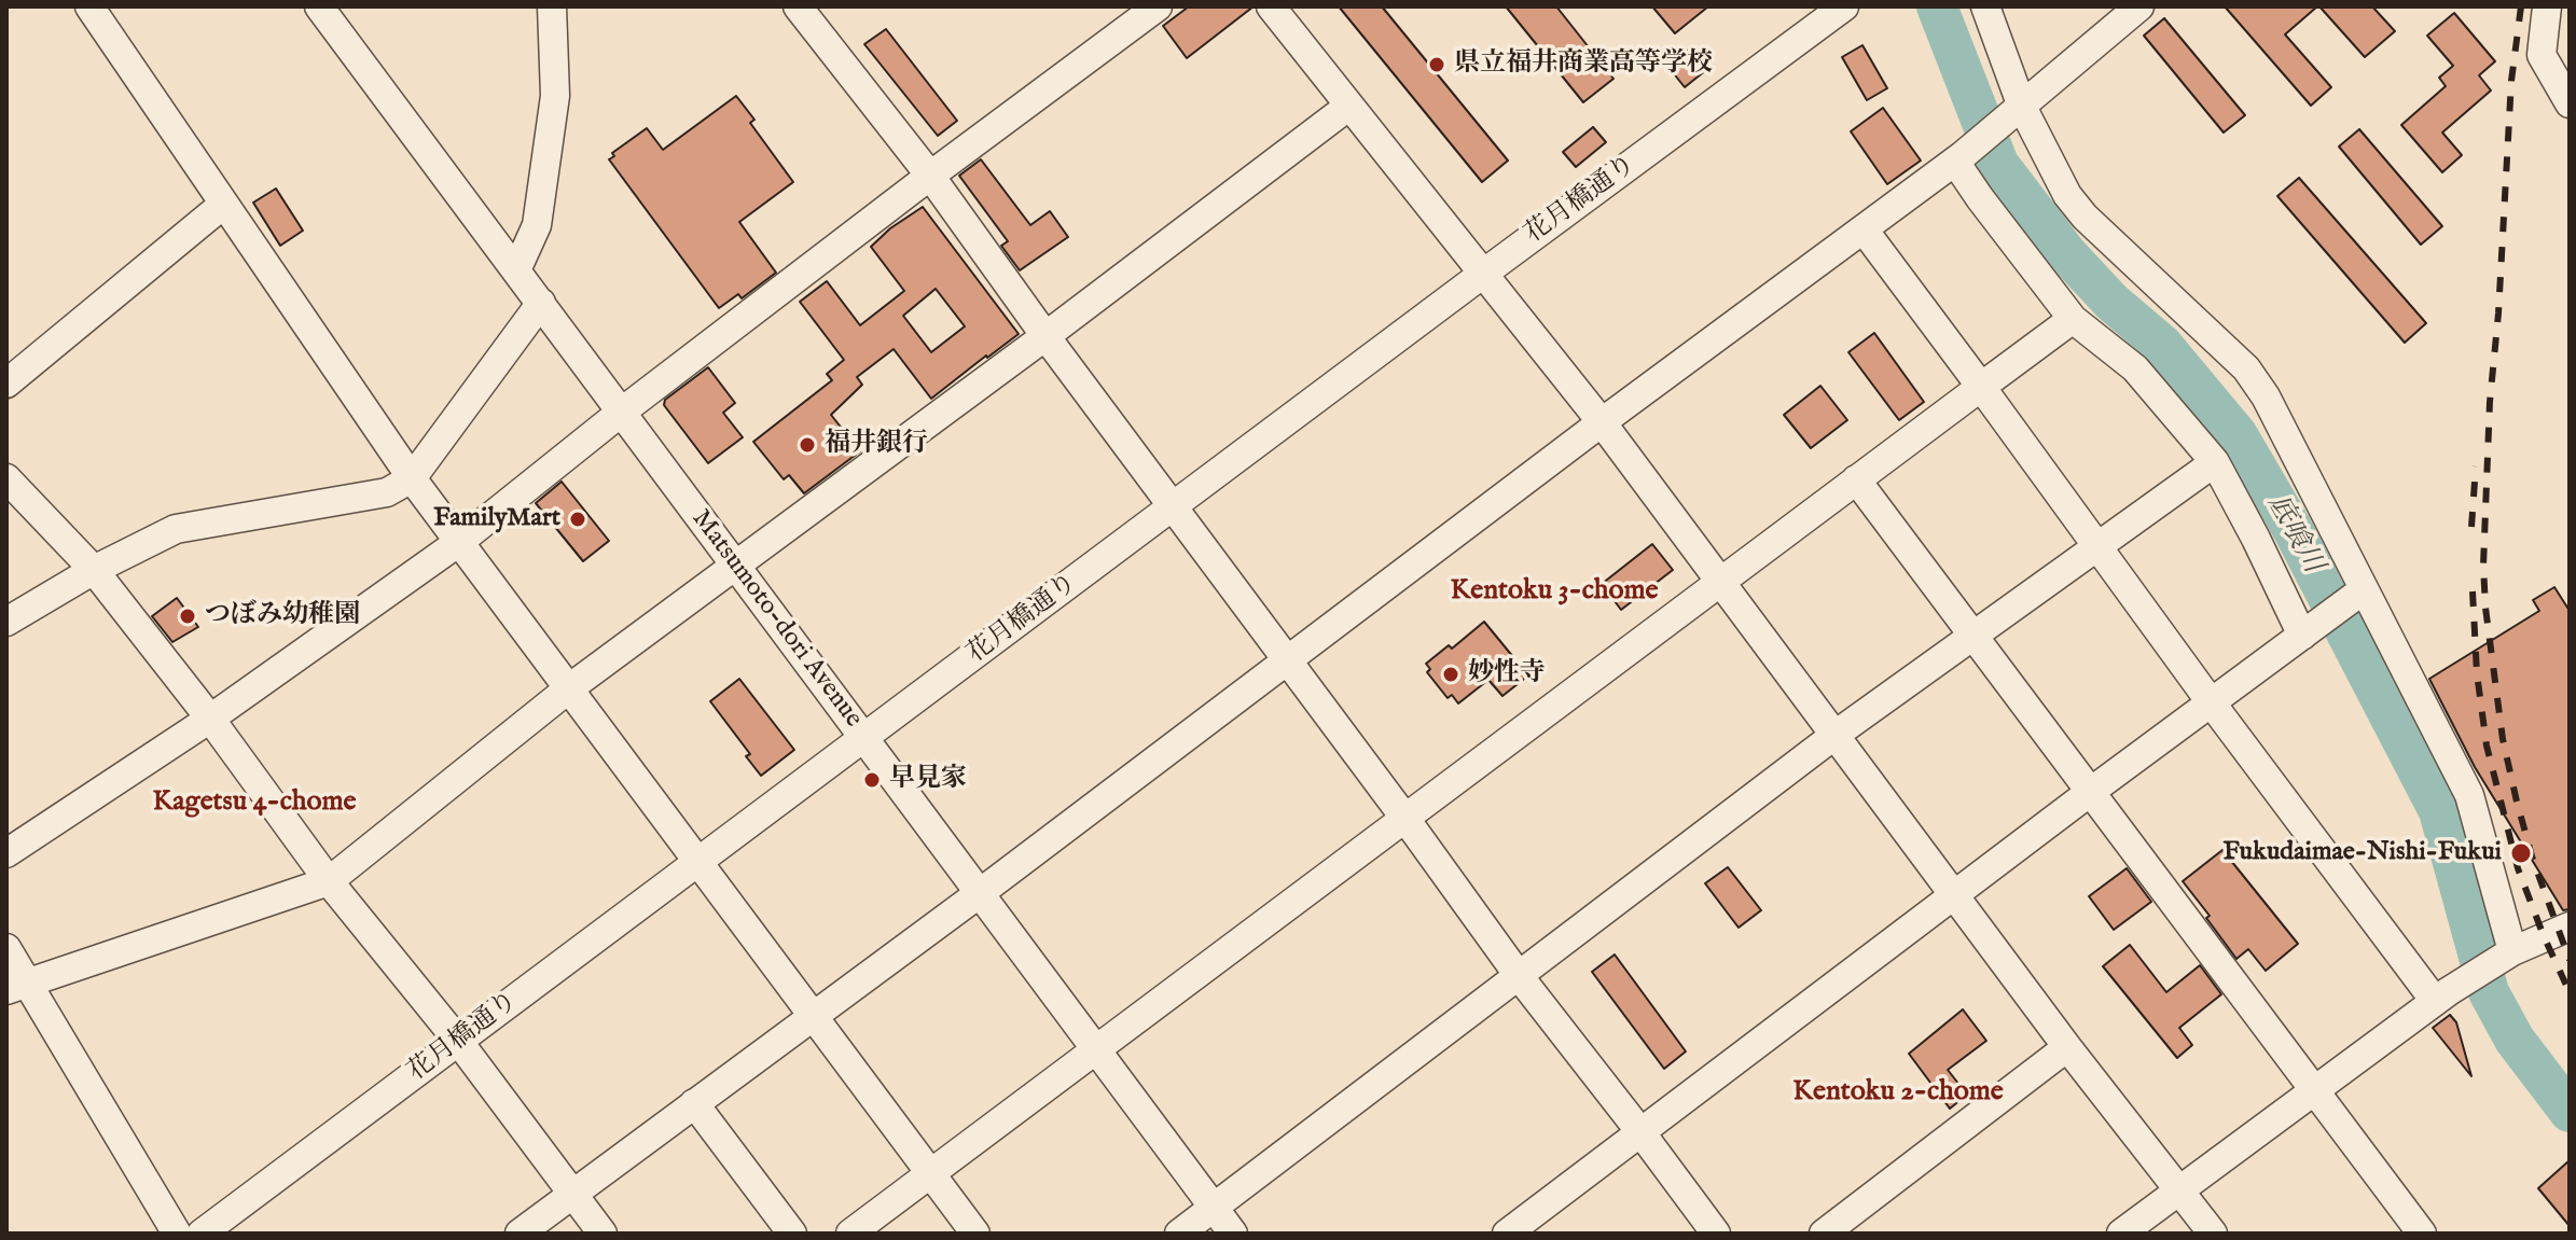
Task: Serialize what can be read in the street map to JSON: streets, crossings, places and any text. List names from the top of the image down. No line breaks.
{"streets":{"street":["花月橋通り","Matsumoto-dori Avenue"]},"crossings":[["花月橋通り","Matsumoto-dori Avenue"]],"districts":["Kentoku 3-chome","Kagetsu 4-chome","Kentoku 2-chome"],"water":["底喰川"],"places":["県立福井商業高等学校","福井銀行","FamilyMart","つぼみ幼稚園","妙性寺","早見家","Fukudaimae-Nishi-Fukui"]}
